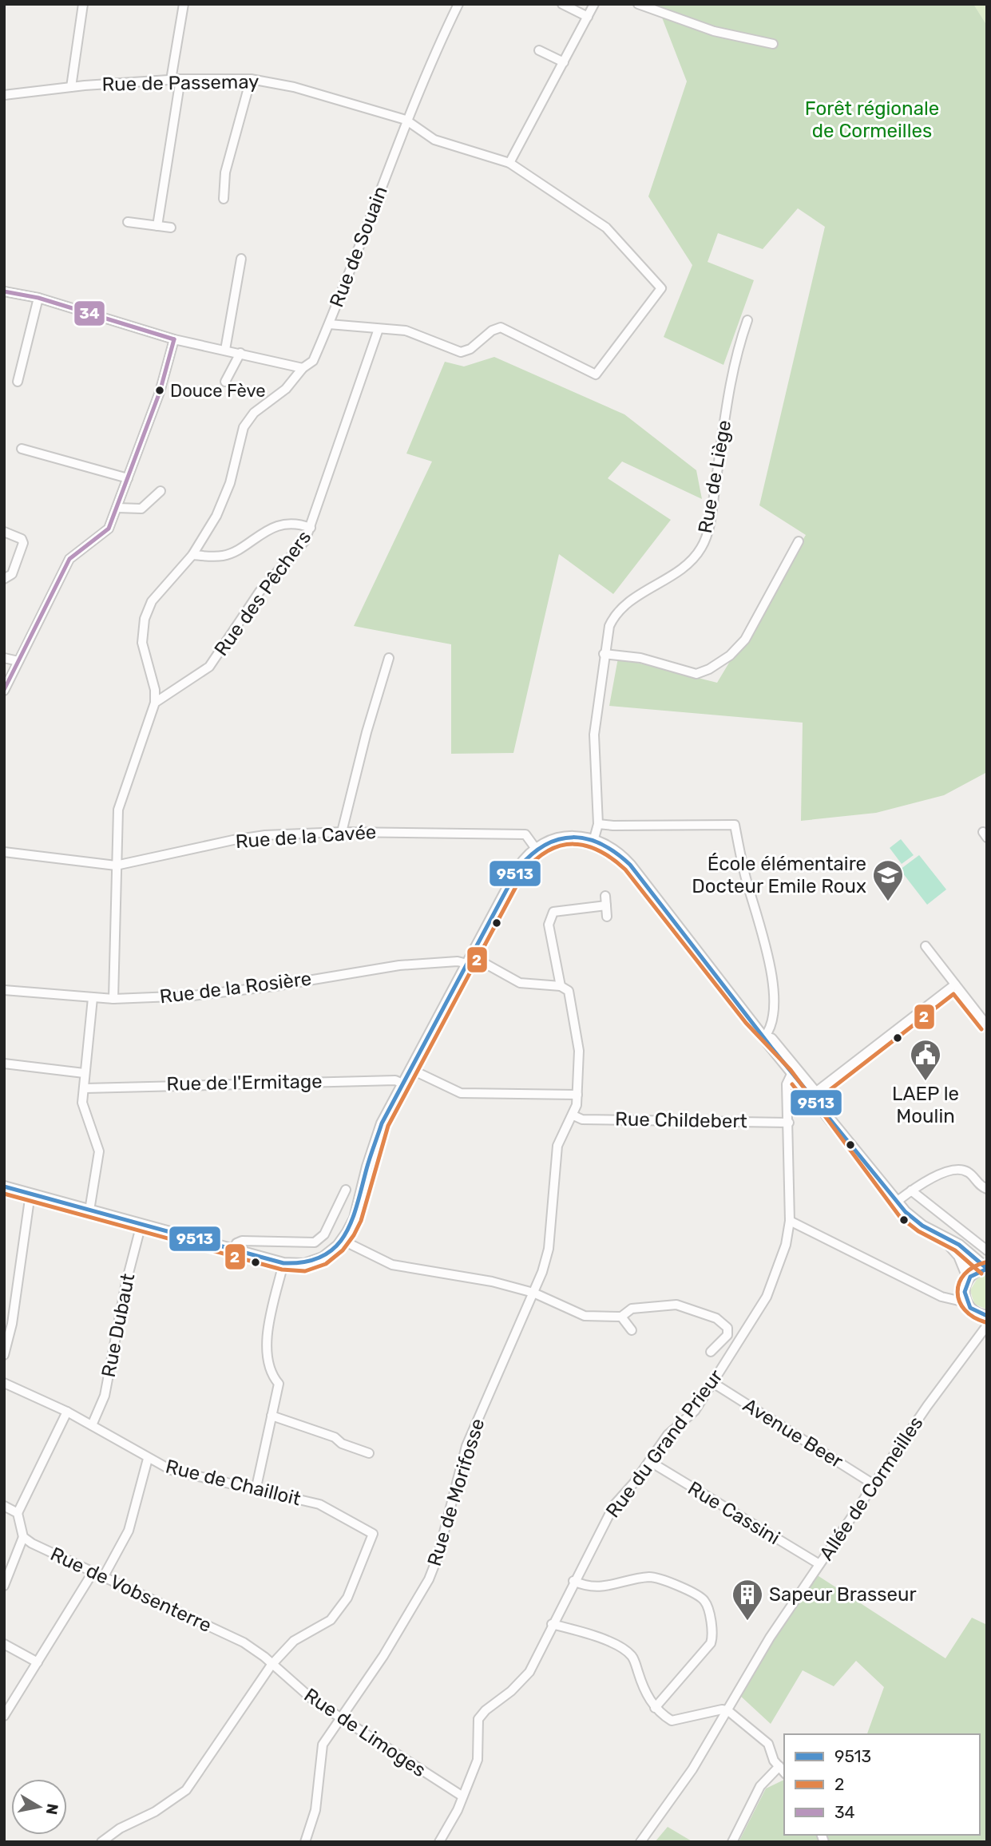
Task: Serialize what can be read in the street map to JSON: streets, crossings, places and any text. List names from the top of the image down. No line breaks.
{"streets":{"street":["Rue de Passemay","Rue de Souain","Rue de Liège","Rue des Pêchers","Rue de la Cavée","Rue de la Rosière","Rue de l'Ermitage","Rue Childebert","Rue Dubaut","Avenue Beer","Rue du Grand Prieur","Rue de Chailloit","Allée de Cormeilles","Rue de Morifosse","Rue Cassini","Rue de Vobsenterre","Rue de Limoges"]},"crossings":[["Rue de Passemay","Rue de Souain"],["Rue de Passemay","Rue des Pêchers"],["Rue de Souain","Rue des Pêchers"],["Rue Childebert","Rue du Grand Prieur"],["Rue Childebert","Rue de Morifosse"],["Rue Dubaut","Rue de Chailloit"],["Avenue Beer","Rue du Grand Prieur"],["Avenue Beer","Allée de Cormeilles"],["Rue du Grand Prieur","Rue Cassini"],["Rue du Grand Prieur","Rue de Limoges"],["Rue de Chailloit","Rue de Vobsenterre"],["Rue de Chailloit","Rue de Limoges"],["Allée de Cormeilles","Rue Cassini"],["Rue de Morifosse","Rue de Limoges"],["Rue de Vobsenterre","Rue de Limoges"]],"parks":["Forêt régionale de Cormeilles"],"places":{"other":["Douce Fève"],"school or university":["École élémentaire Docteur Emile Roux"],"public building":["LAEP le Moulin"],"building":["Sapeur Brasseur"]},"lines":["transit line 34","transit line 9513","transit line 2"],"legend":["9513","2","34"],"north":"right"}
